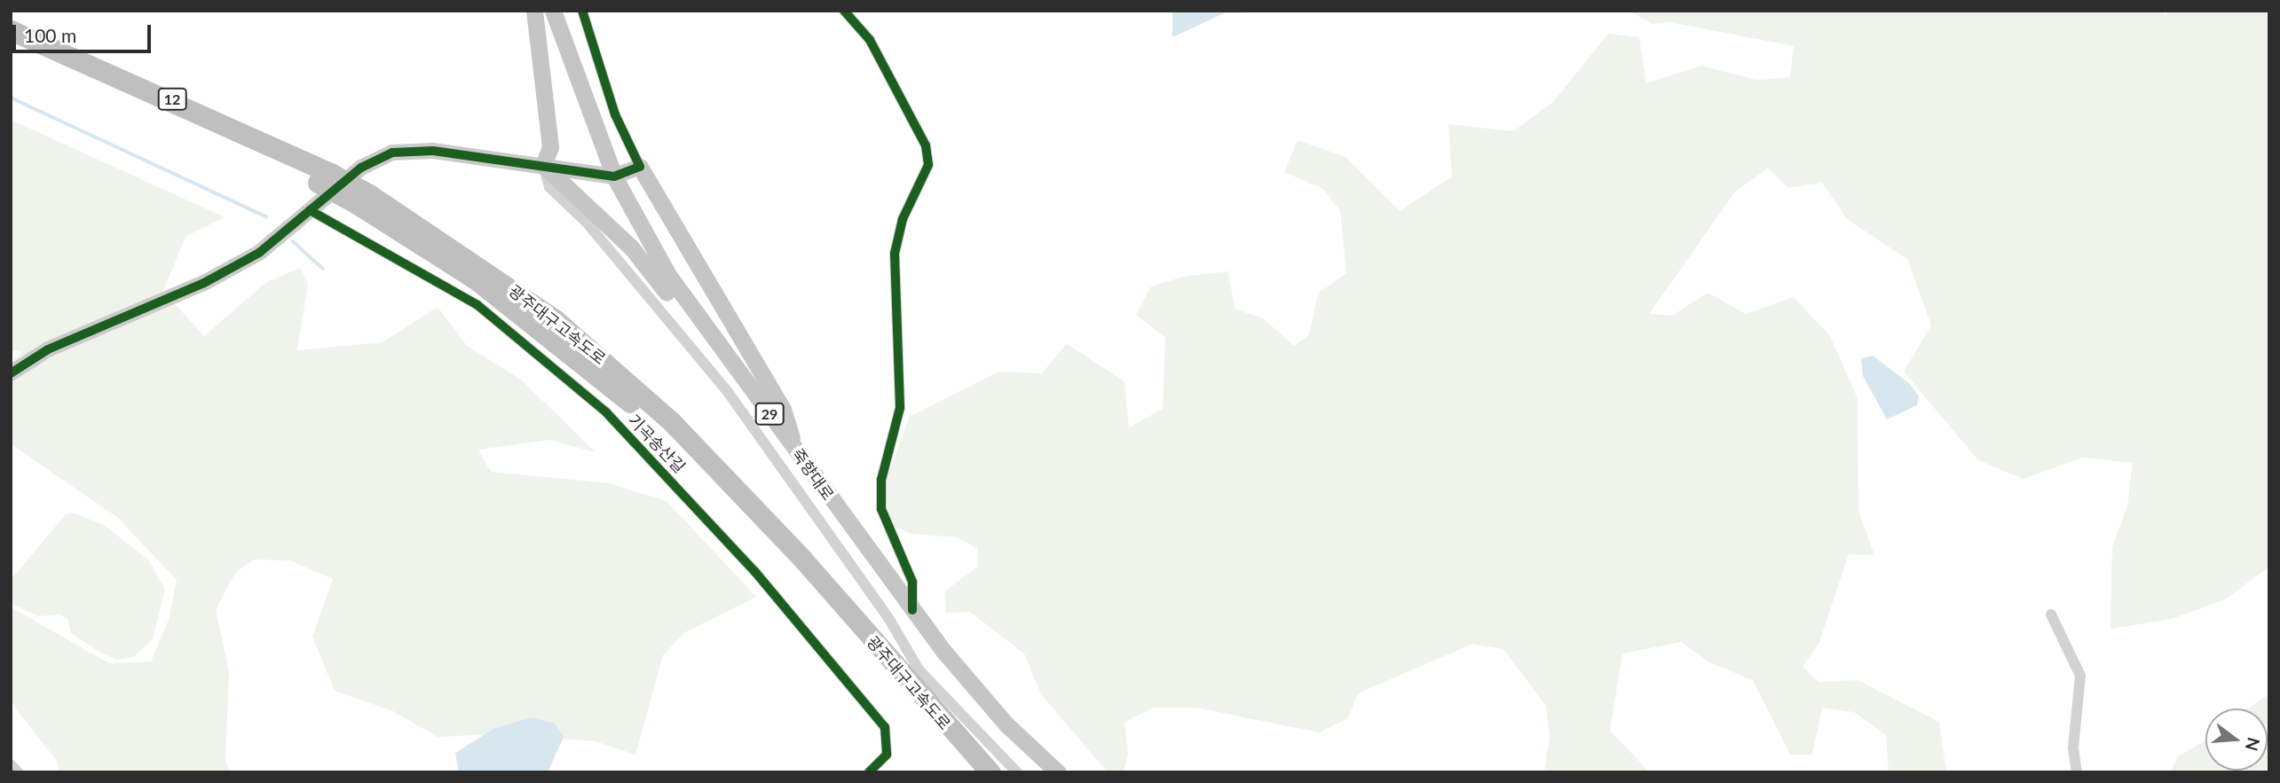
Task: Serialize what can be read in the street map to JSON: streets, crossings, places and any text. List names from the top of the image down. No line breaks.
{"streets":{"highway":["12","광주대구고속도로"],"main road":["29","죽향대로"],"street":["기곡송산길"]},"scale_bar":"100 m","north":"right"}
